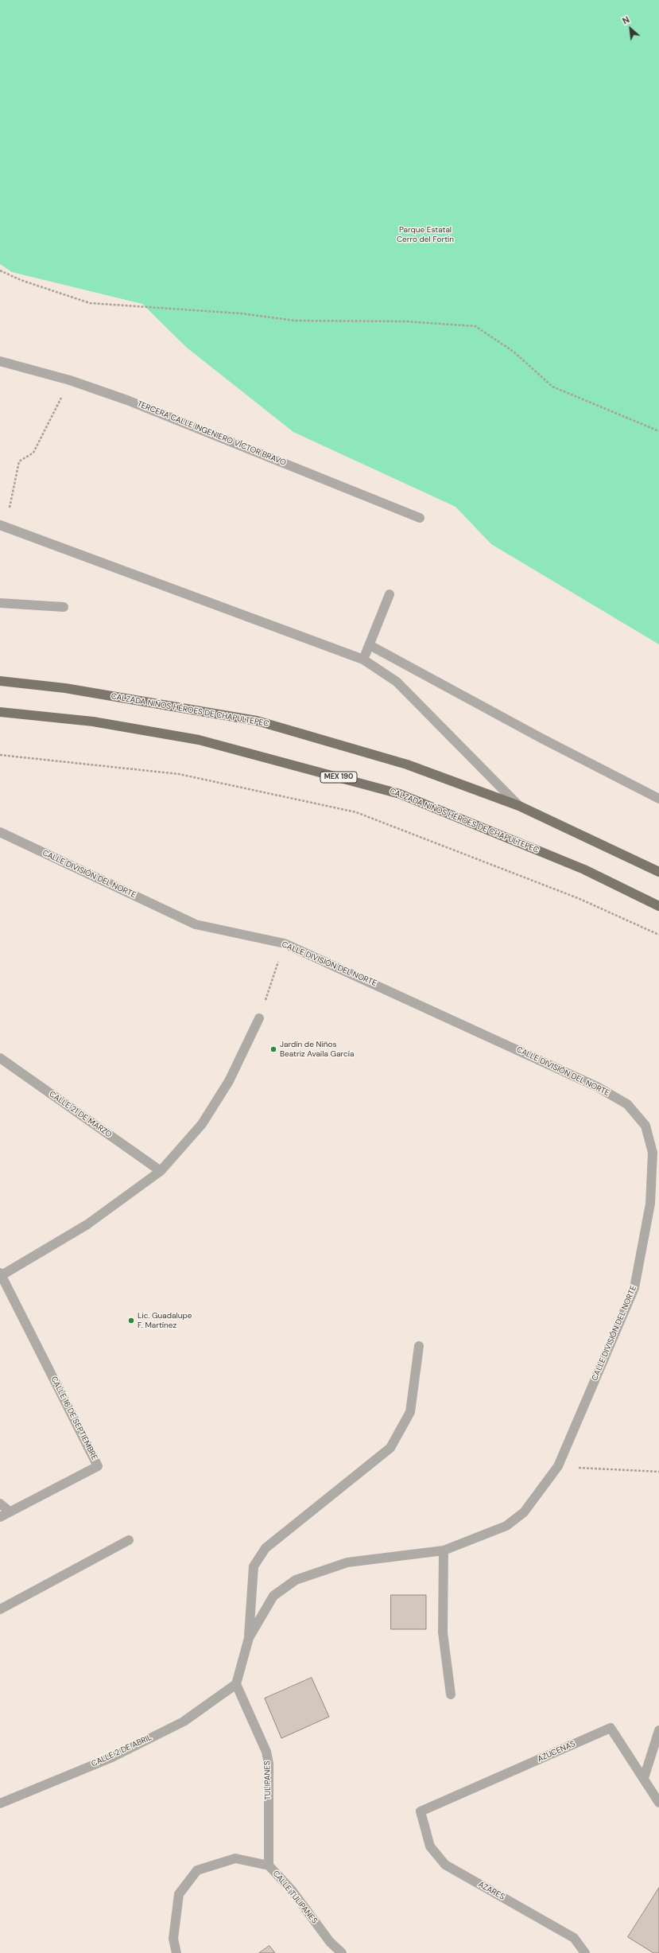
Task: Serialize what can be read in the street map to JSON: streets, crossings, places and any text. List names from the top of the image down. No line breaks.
{"streets":{"main road":["CALZADA NIÑOS HÉROES DE CHAPULTEPEC","MEX 190"],"street":["TERCERA CALLE INGENIERO VÍCTOR BRAVO","CALLE DIVISIÓN DEL NORTE","CALLE 21 DE MARZO","CALLE 16 DE SEPTIEMBRE","CALLE 2 DE ABRIL","AZUCENAS","TULIPANES","AZARES","CALLE TULIPANES"]},"crossings":[["CALLE DIVISIÓN DEL NORTE","CALLE 2 DE ABRIL"],["CALLE DIVISIÓN DEL NORTE","TULIPANES"],["CALLE 2 DE ABRIL","TULIPANES"],["AZUCENAS","AZARES"],["TULIPANES","CALLE TULIPANES"]],"parks":["Parque Estatal Cerro del Fortín"],"places":["Jardín de Niños Beatriz Availa García","Lic. Guadalupe F. Martínez"],"north":"top left"}
